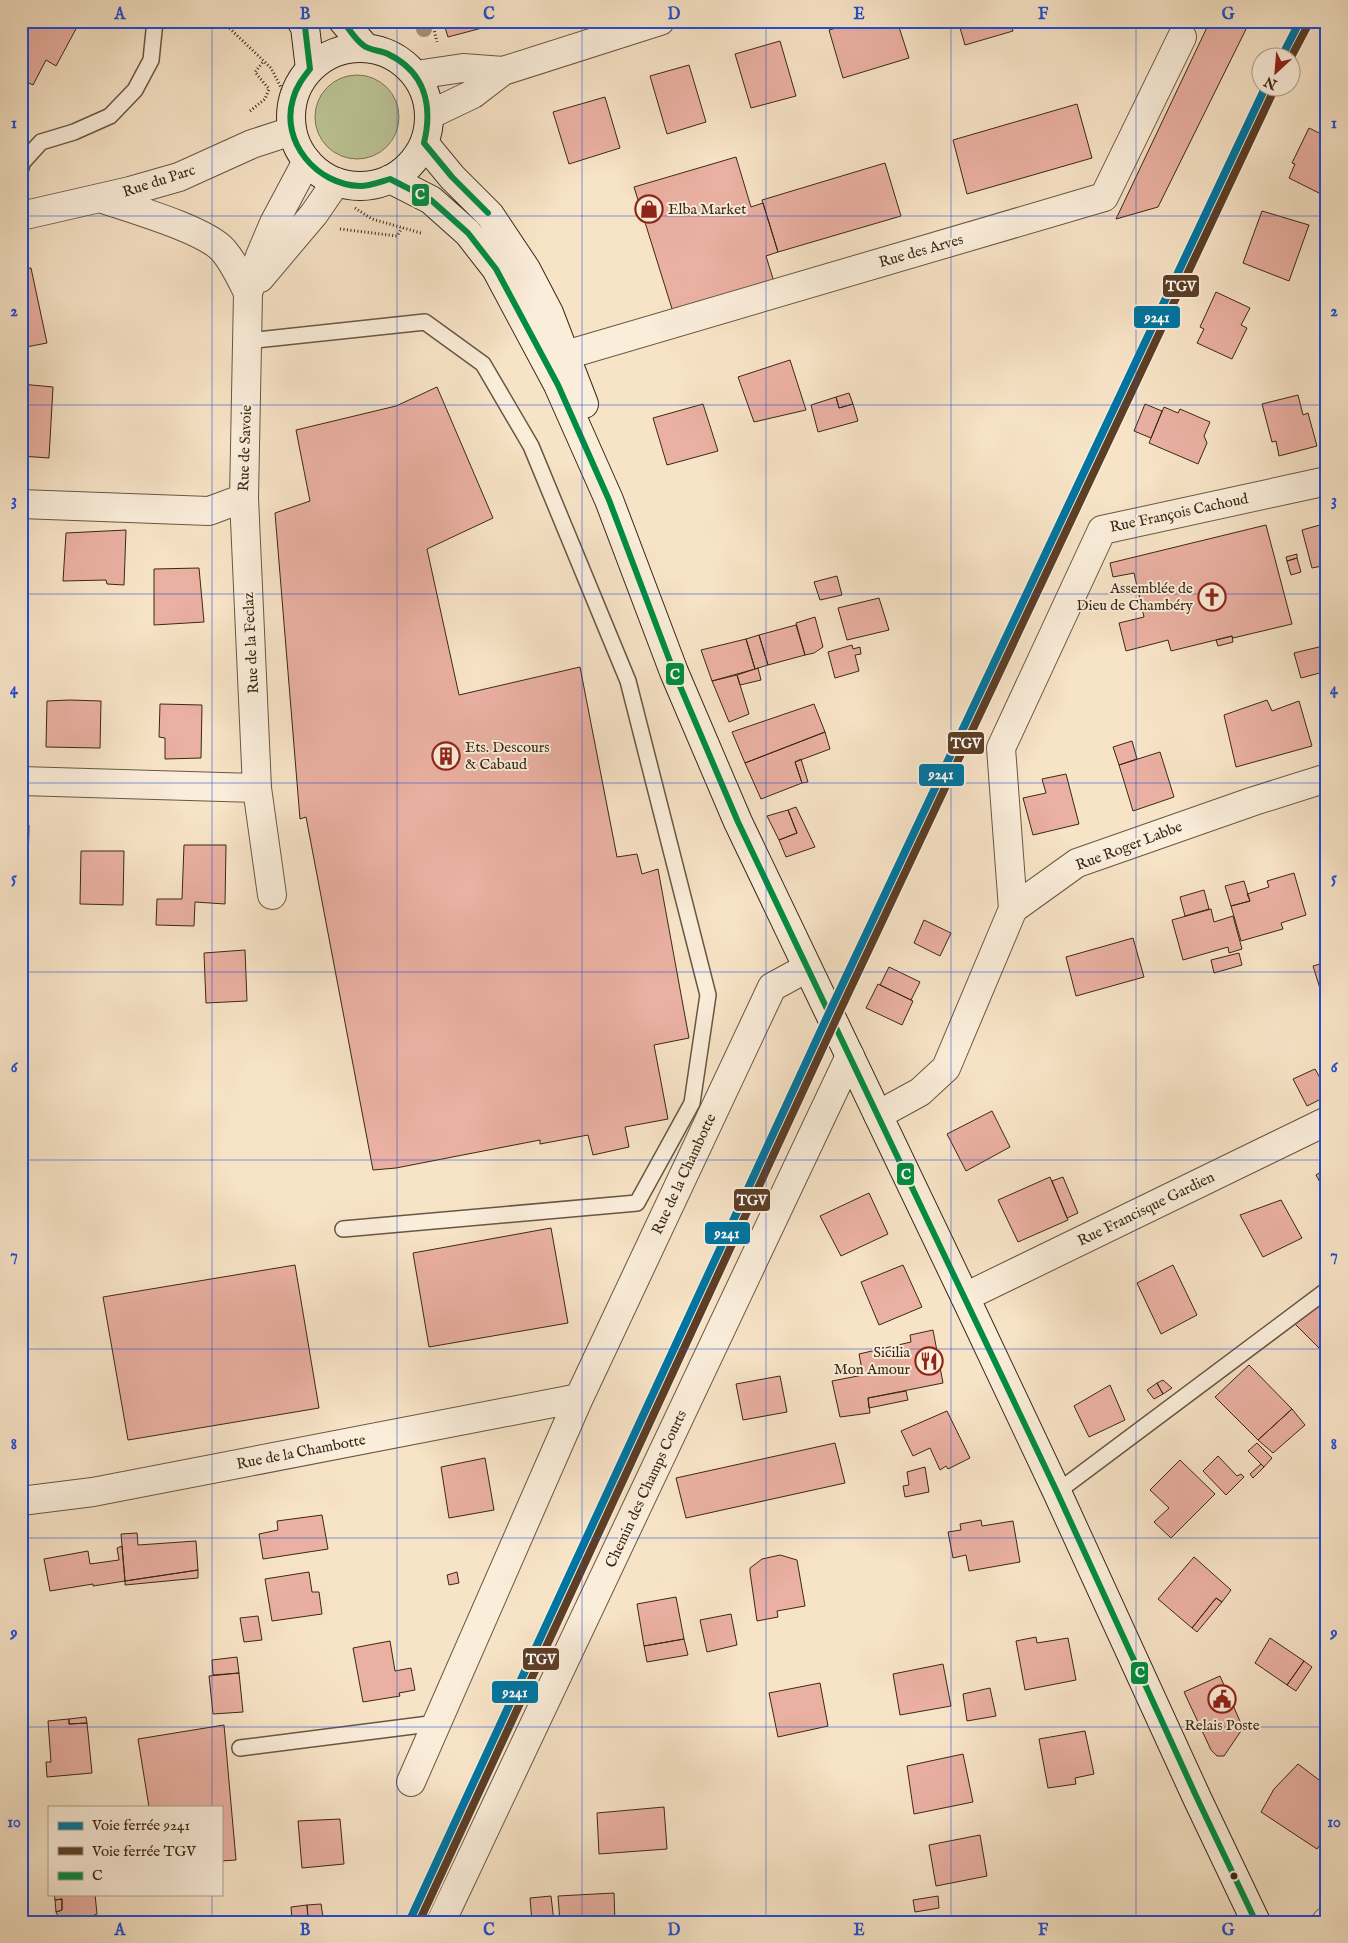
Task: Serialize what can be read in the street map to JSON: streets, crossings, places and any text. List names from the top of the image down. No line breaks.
{"streets":{"street":["Rue du Parc","Rue des Arves","Rue de Savoie","Rue François Cachoud","Rue de la Feclaz","Rue Roger Labbe","Rue de la Chambotte","Rue Francisque Gardien","Chemin des Champs Courts"]},"crossings":[["Rue du Parc","Rue de Savoie"],["Rue de Savoie","Rue de la Feclaz"],["Rue François Cachoud","Rue Roger Labbe"]],"places":{"shop":["Elba Market"],"church":["Assemblée de Dieu de Chambéry"],"building":["Ets. Descours & Cabaud"],"restaurant":["Sicilia Mon Amour"],"public building":["Relais Poste"]},"lines":["rail line 9241","transit line C","rail line TGV"],"legend":["Voie ferrée 9241","Voie ferrée TGV","C"],"north":"bottom left","grid":{"columns":["A","B","C","D","E","F","G"],"rows":["1","2","3","4","5","6","7","8","9","10"]}}
